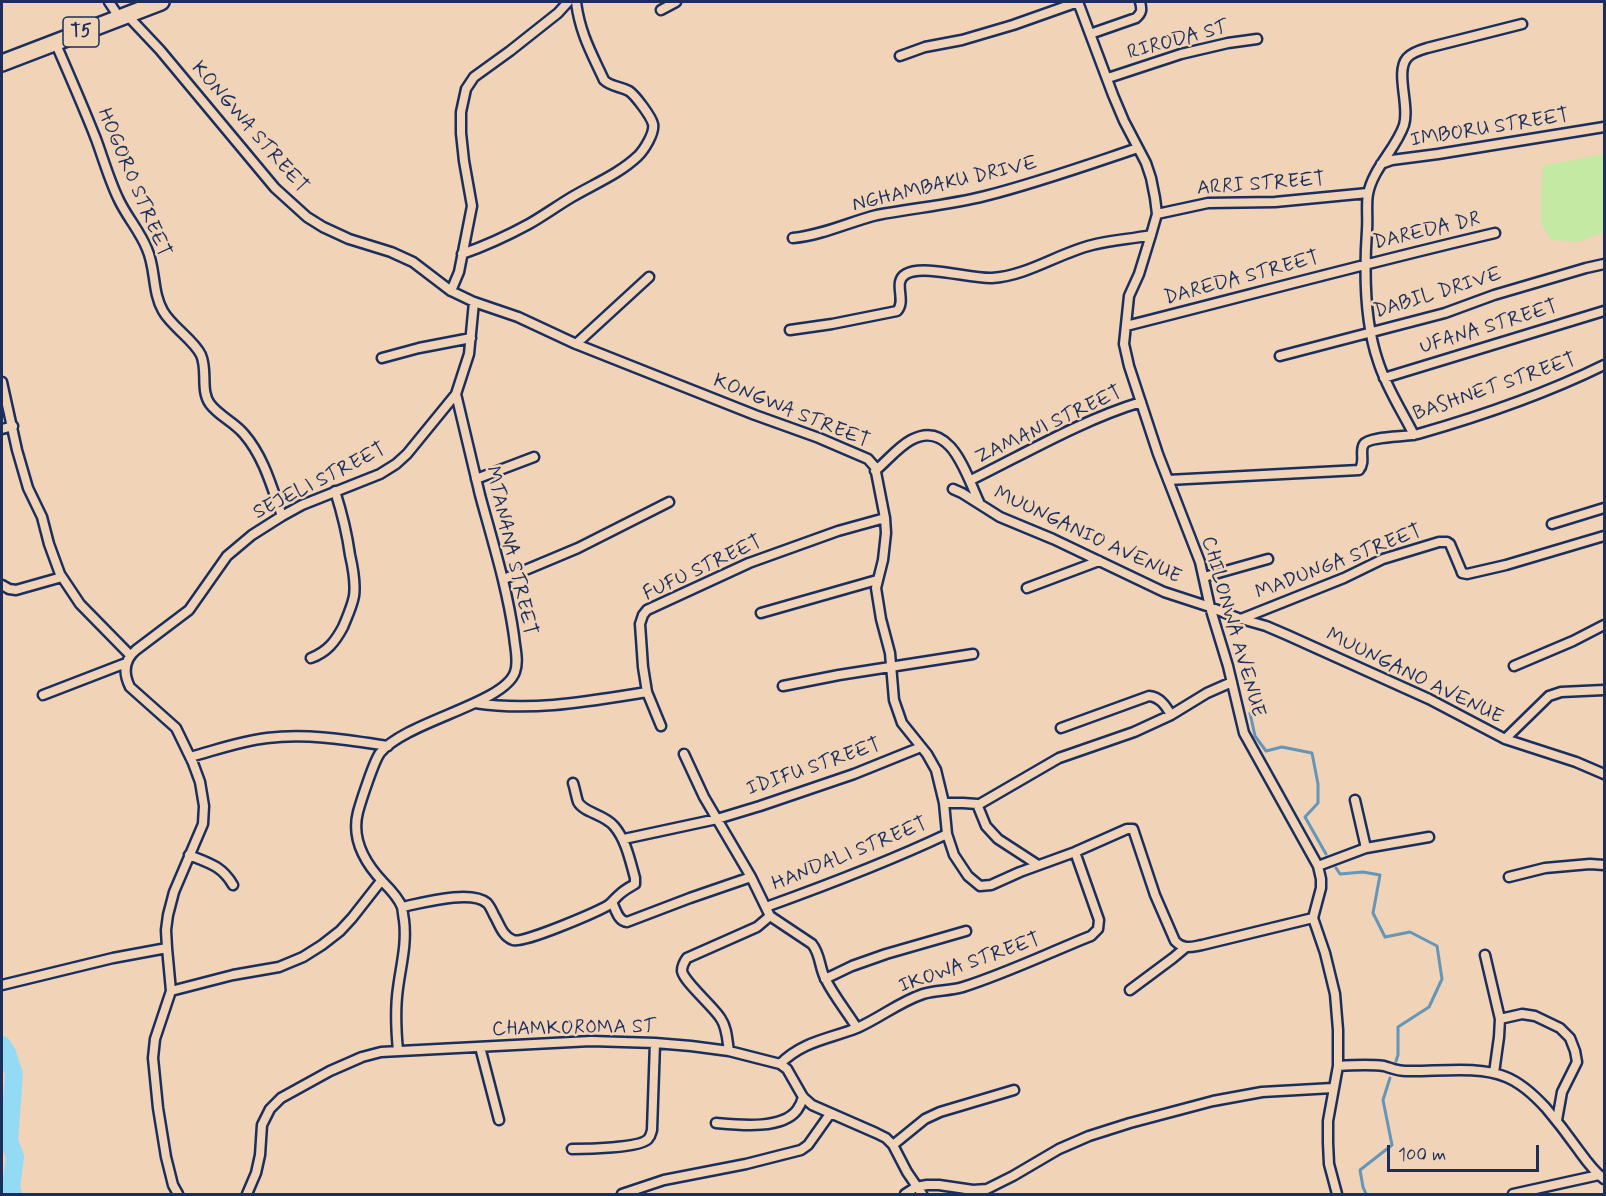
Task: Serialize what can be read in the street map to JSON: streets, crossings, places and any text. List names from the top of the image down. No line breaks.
{"streets":{"highway":["T5"],"street":["RIRODA ST","KONGWA STREET","IMBORU STREET","HOGORO STREET","NGHAMBAKU DRIVE","ARRI STREET","DAREDA DR","DAREDA STREET","DABIL DRIVE","UFANA STREET","BASHNET STREET","ZAMANI STREET","SEJELI STREET","MUUNGANIO AVENUE","MTANANA STREET","MADUNGA STREET","FUFU STREET","CHILONWA AVENUE","MUUNGANO AVENUE","IDIFU STREET","HANDALI STREET","IKOWA STREET","CHAMKOROMA ST"]},"crossings":[["T5","KONGWA STREET"],["T5","HOGORO STREET"],["RIRODA ST","CHILONWA AVENUE"],["KONGWA STREET","SEJELI STREET"],["KONGWA STREET","FUFU STREET"],["KONGWA STREET","IDIFU STREET"],["KONGWA STREET","HANDALI STREET"],["KONGWA STREET","IKOWA STREET"],["HOGORO STREET","SEJELI STREET"],["NGHAMBAKU DRIVE","CHILONWA AVENUE"],["ARRI STREET","CHILONWA AVENUE"],["DAREDA DR","DAREDA STREET"],["DAREDA STREET","CHILONWA AVENUE"],["BASHNET STREET","CHILONWA AVENUE"],["ZAMANI STREET","CHILONWA AVENUE"],["SEJELI STREET","MTANANA STREET"],["MUUNGANIO AVENUE","CHILONWA AVENUE"],["MUUNGANIO AVENUE","MUUNGANO AVENUE"],["MADUNGA STREET","MUUNGANO AVENUE"],["CHILONWA AVENUE","MUUNGANO AVENUE"],["IKOWA STREET","CHAMKOROMA ST"]],"scale_bar":"100 m"}
